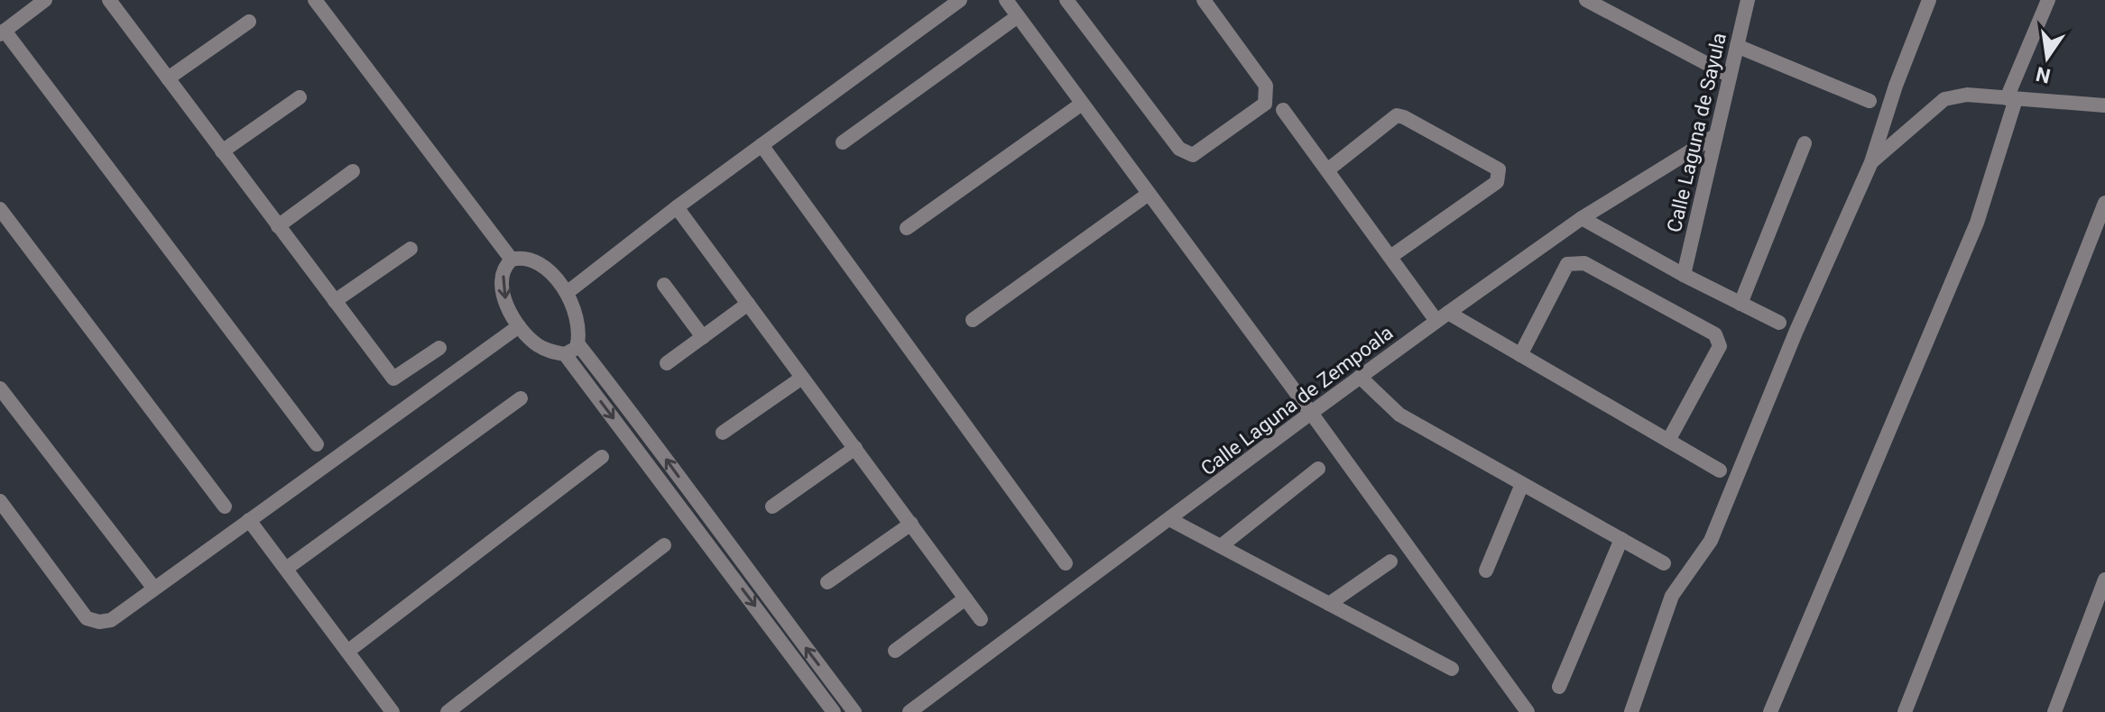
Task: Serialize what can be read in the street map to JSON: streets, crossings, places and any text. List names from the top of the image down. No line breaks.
{"streets":{"street":["Calle Laguna de Sayula","Calle Laguna de Zempoala"]},"crossings":[["Calle Laguna de Sayula","Calle Laguna de Zempoala"]],"north":"bottom"}
